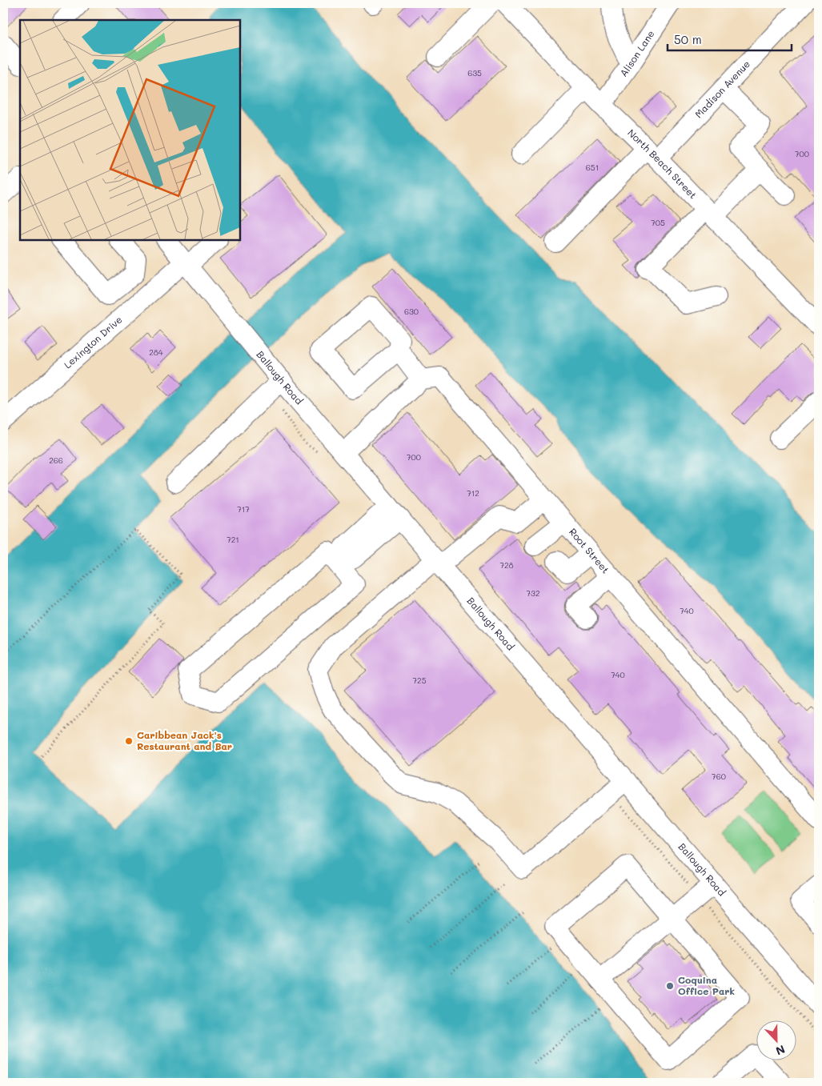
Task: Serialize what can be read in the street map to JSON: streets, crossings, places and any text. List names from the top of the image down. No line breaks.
{"streets":{"street":["Alison Lane","Madison Avenue","North Beach Street","Lexington Drive","Ballough Road","Root Street"]},"crossings":[["Alison Lane","North Beach Street"],["Madison Avenue","North Beach Street"],["Lexington Drive","Ballough Road"]],"places":["Caribbean Jack's Restaurant and Bar","Coquina Office Park"],"house_numbers":["635","700","651","705","630","284","700","266","712","717","721","728","732","740","740","725","760"],"scale_bar":"50 m","north":"bottom"}
